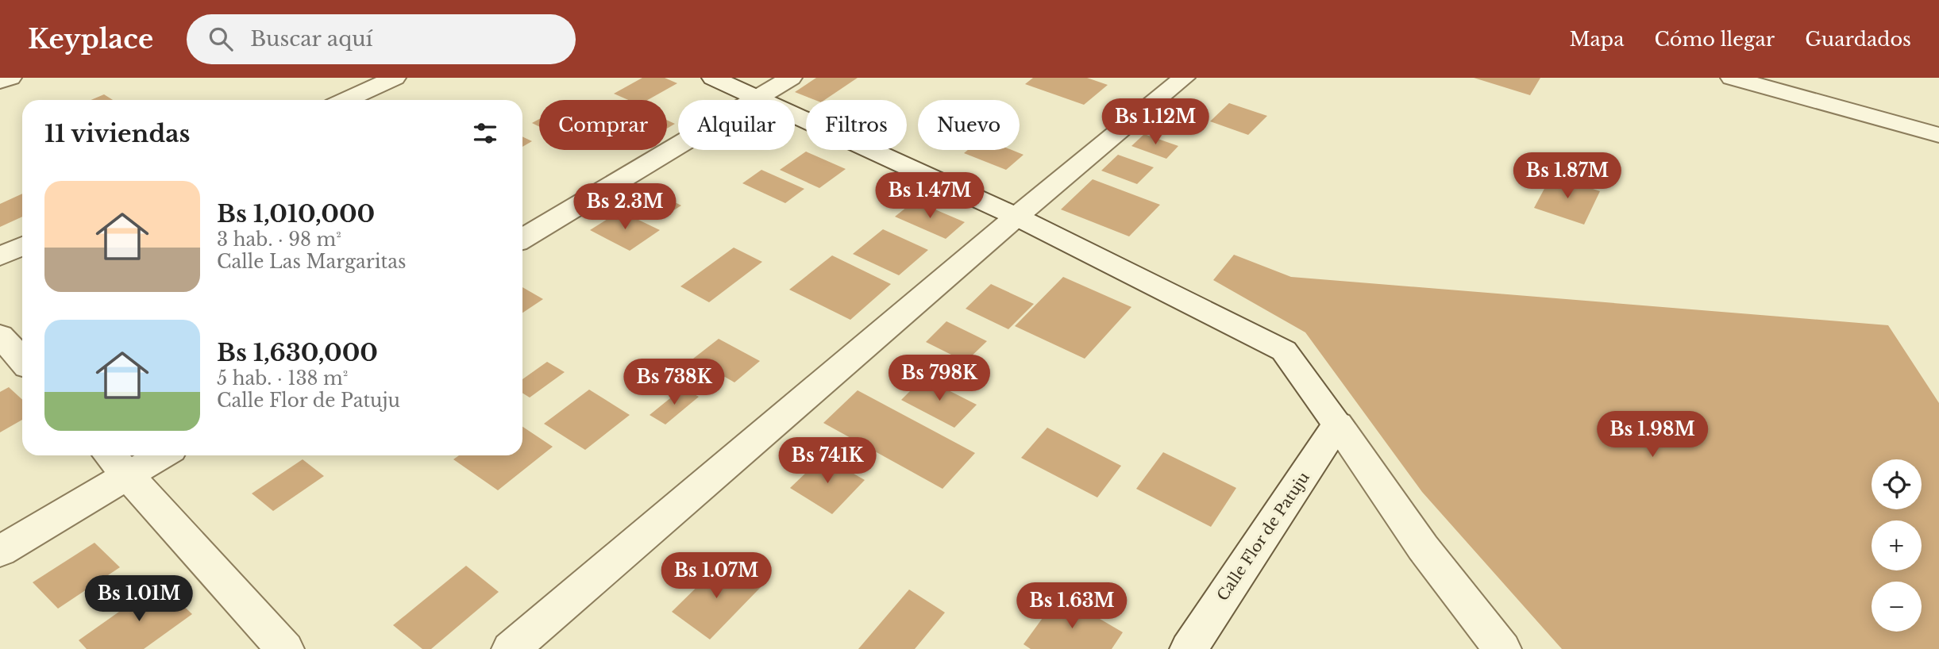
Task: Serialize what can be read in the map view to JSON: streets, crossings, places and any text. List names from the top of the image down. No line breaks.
{"streets":{"street":["Calle Flor de Patuju"]},"page":{"header":"Keyplace","search":"Buscar aquí","nav":["Mapa","Cómo llegar","Guardados"],"price":["Bs 1.12M","Bs 1.87M","Bs 1.47M","Bs 2.3M","Bs 798K","Bs 738K","Bs 1.98M","Bs 741K","Bs 1.07M","Bs 1.01M","Bs 1.63M"],"chip":["Comprar","Alquilar","Filtros","Nuevo"],"heading":"11 viviendas","list":[{"name":"Bs 1,010,000","note":"3 hab. · 98 m² · Calle Las Margaritas"},{"name":"Bs 1,630,000","note":"5 hab. · 138 m² · Calle Flor de Patuju"}],"map_buttons":["+","−"]}}
